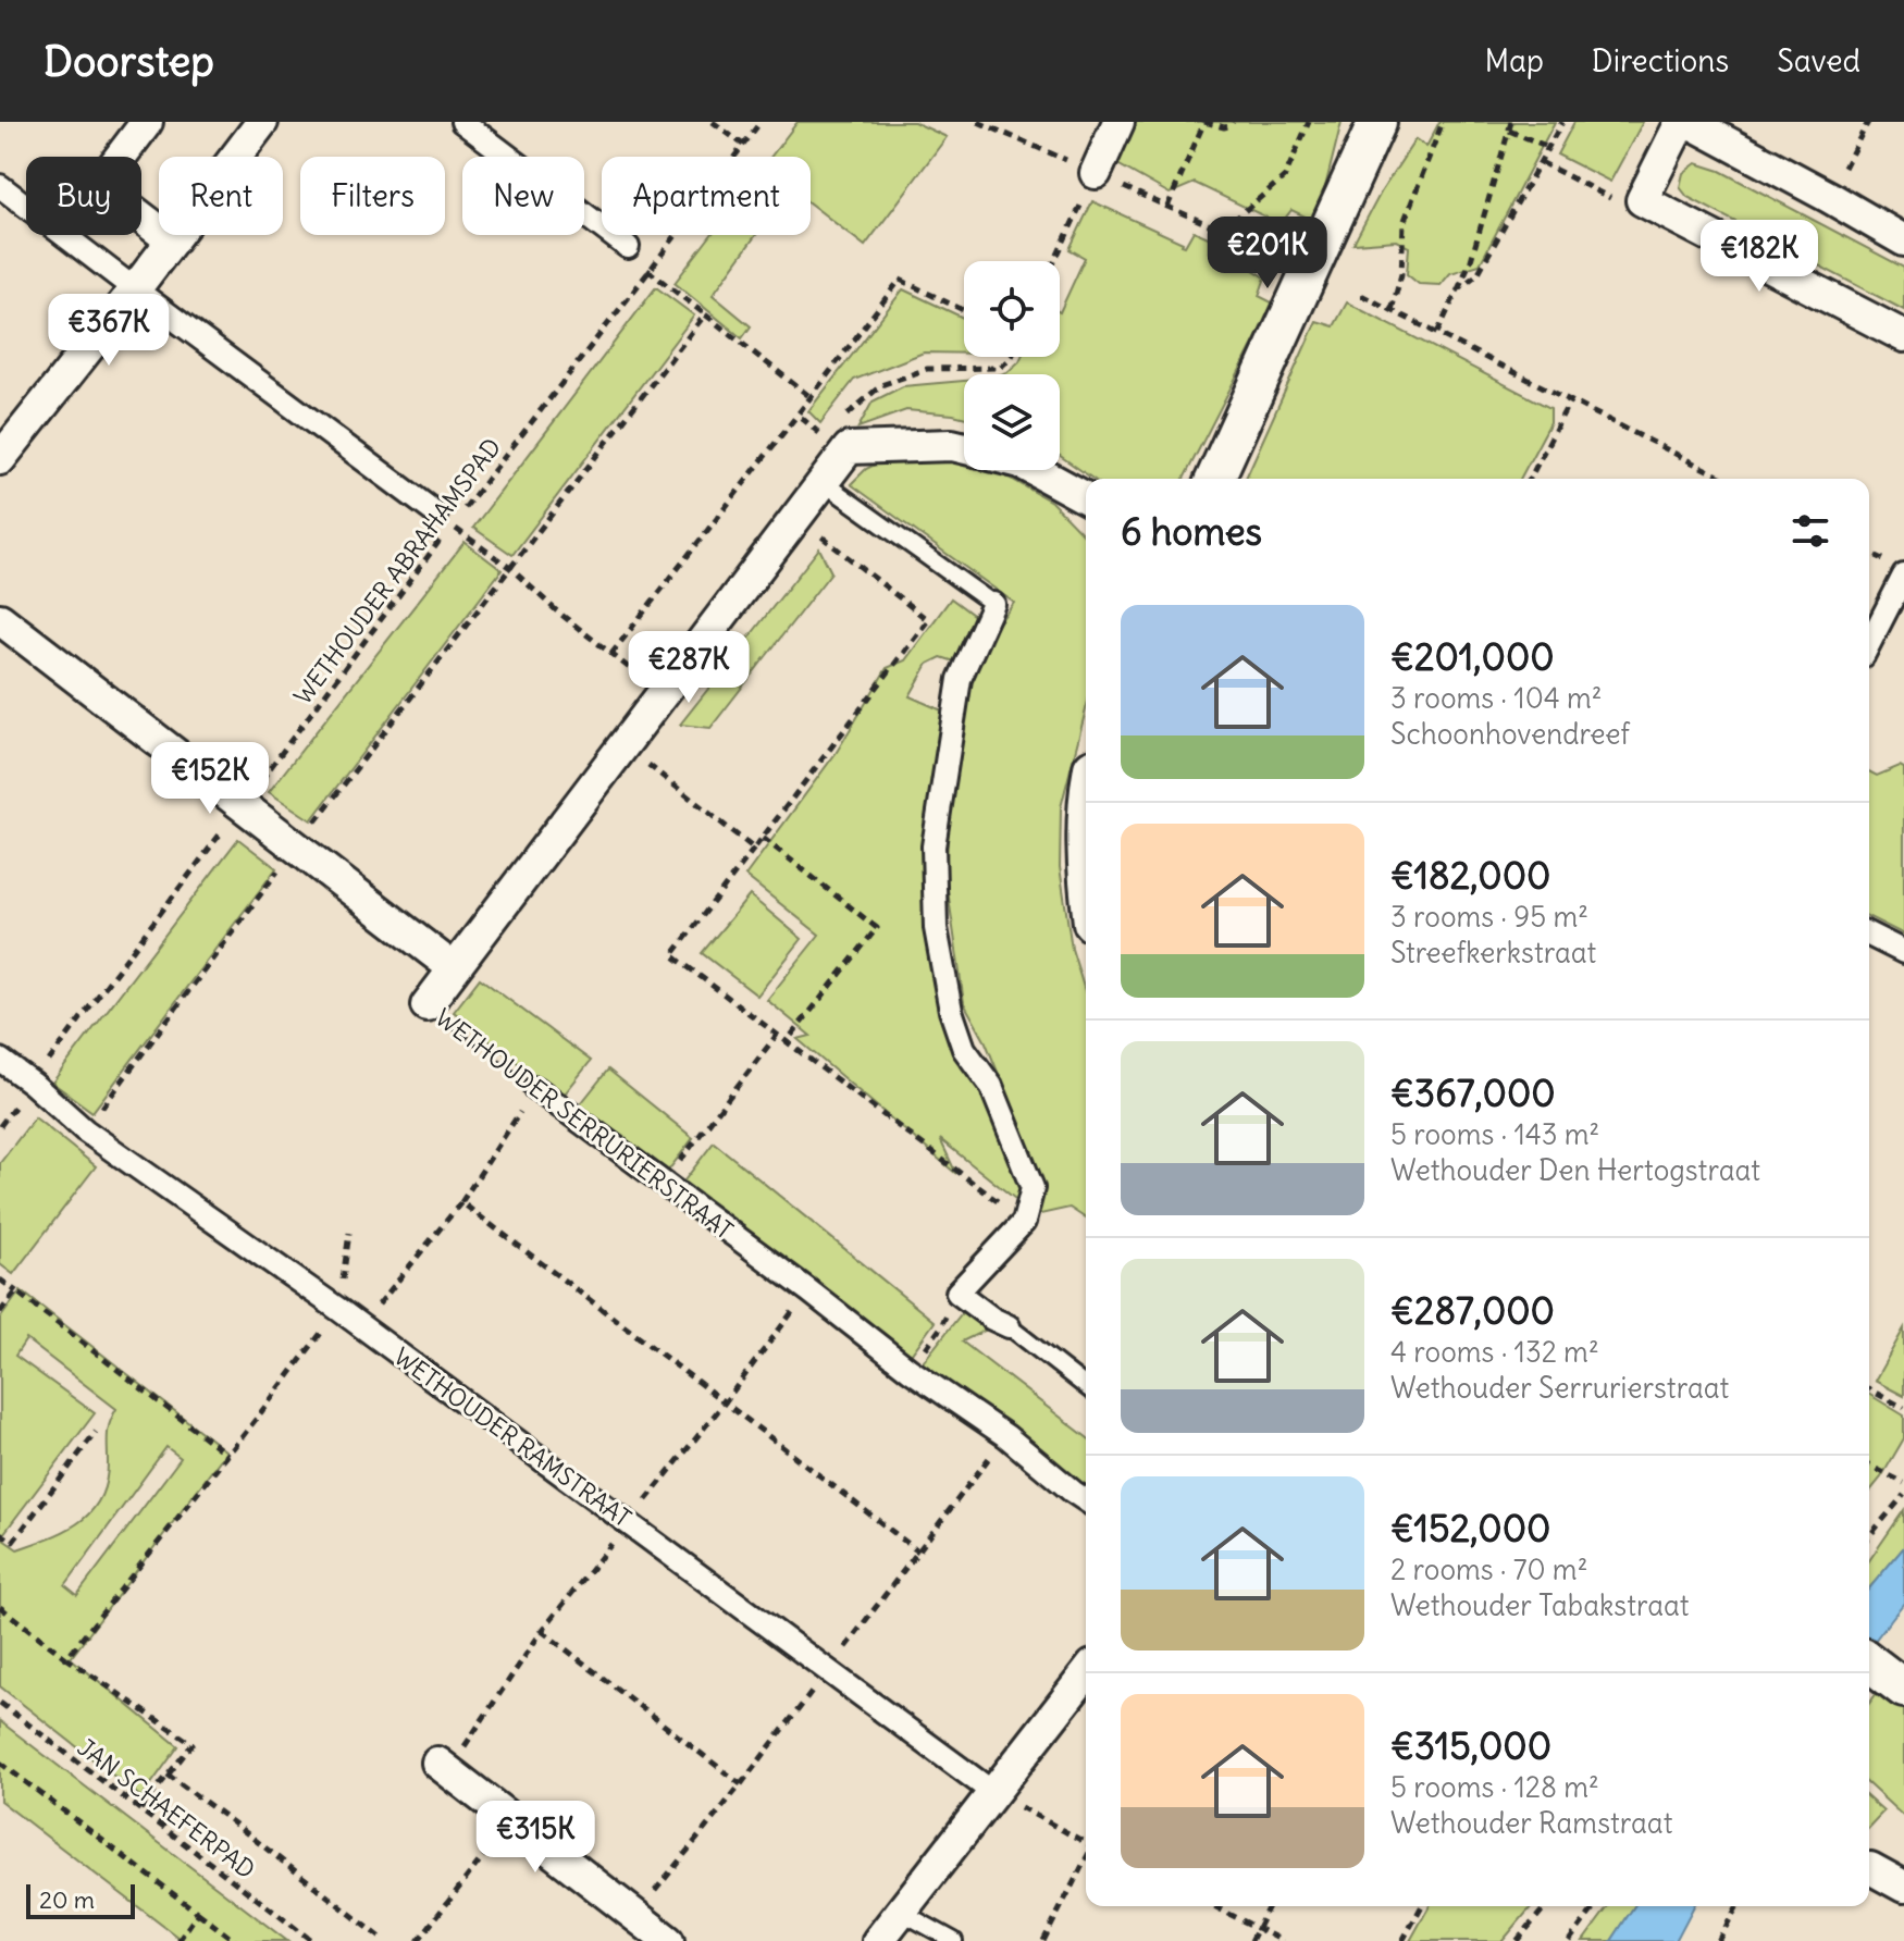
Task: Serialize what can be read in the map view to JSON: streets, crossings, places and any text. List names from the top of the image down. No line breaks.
{"streets":{"street":["WETHOUDER SERRURIERSTRAAT","WETHOUDER RAMSTRAAT"],"path":["WETHOUDER ABRAHAMSPAD","JAN SCHAEFERPAD"]},"crossings":[["WETHOUDER ABRAHAMSPAD","WETHOUDER RAMSTRAAT"]],"scale_bar":"20 m","page":{"header":"Doorstep","nav":["Map","Directions","Saved"],"chip":["Buy","Rent","Filters","New","Apartment"],"price":["€201K","€182K","€367K","€287K","€152K","€315K"],"heading":"6 homes","list":[{"name":"€201,000","note":"3 rooms · 104 m² · Schoonhovendreef"},{"name":"€182,000","note":"3 rooms · 95 m² · Streefkerkstraat"},{"name":"€367,000","note":"5 rooms · 143 m² · Wethouder Den Hertogstraat"},{"name":"€287,000","note":"4 rooms · 132 m² · Wethouder Serrurierstraat"},{"name":"€152,000","note":"2 rooms · 70 m² · Wethouder Tabakstraat"},{"name":"€315,000","note":"5 rooms · 128 m² · Wethouder Ramstraat"}],"scale":"20 m"}}
